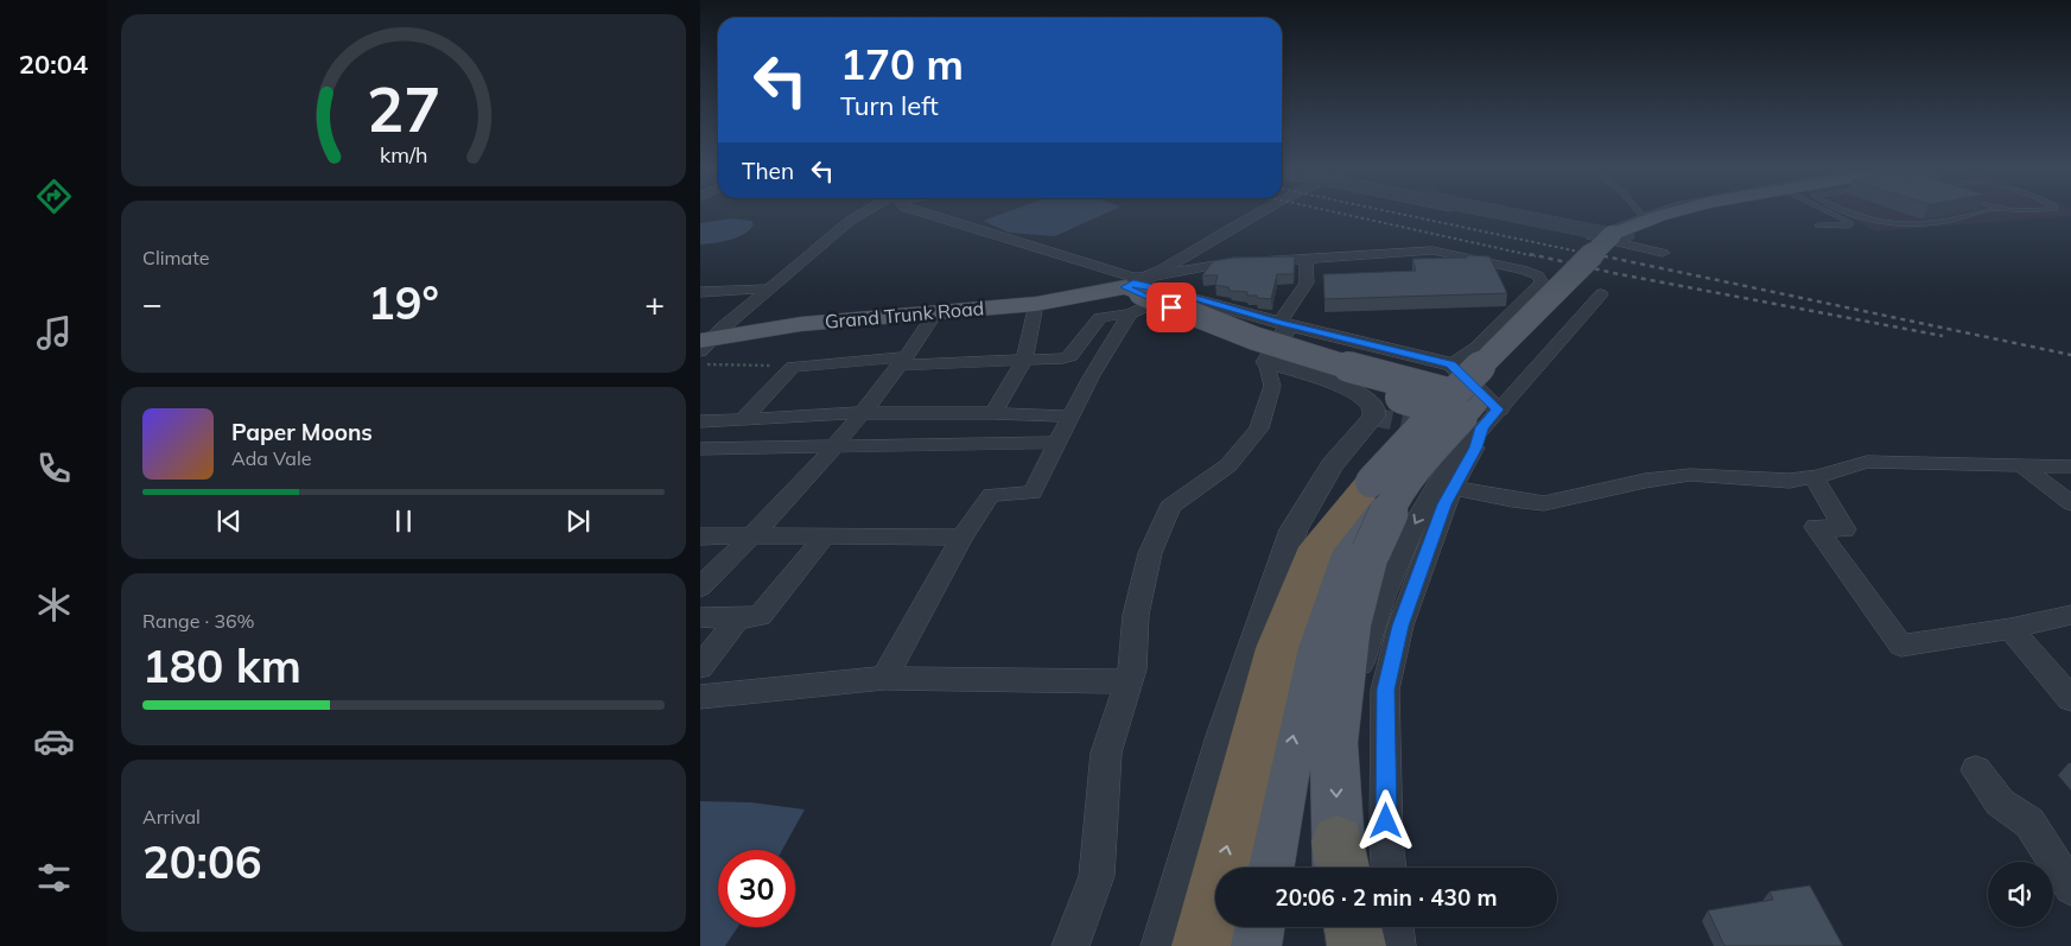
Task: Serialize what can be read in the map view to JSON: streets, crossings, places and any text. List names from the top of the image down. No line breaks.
{"streets":{"main road":["Grand Trunk Road"]},"page":{"tabs":"20:04","turn":["170 m","Turn left"],"then":"Then","tile":["Climate",["Range · 36%","180 km"],["Arrival","20:06"]],"heat":["−","19°","+"],"song":["Paper Moons","Ada Vale"],"limit":"30","trip":"20:06 · 2 min · 430 m","gauge":["27","km/h"]}}
